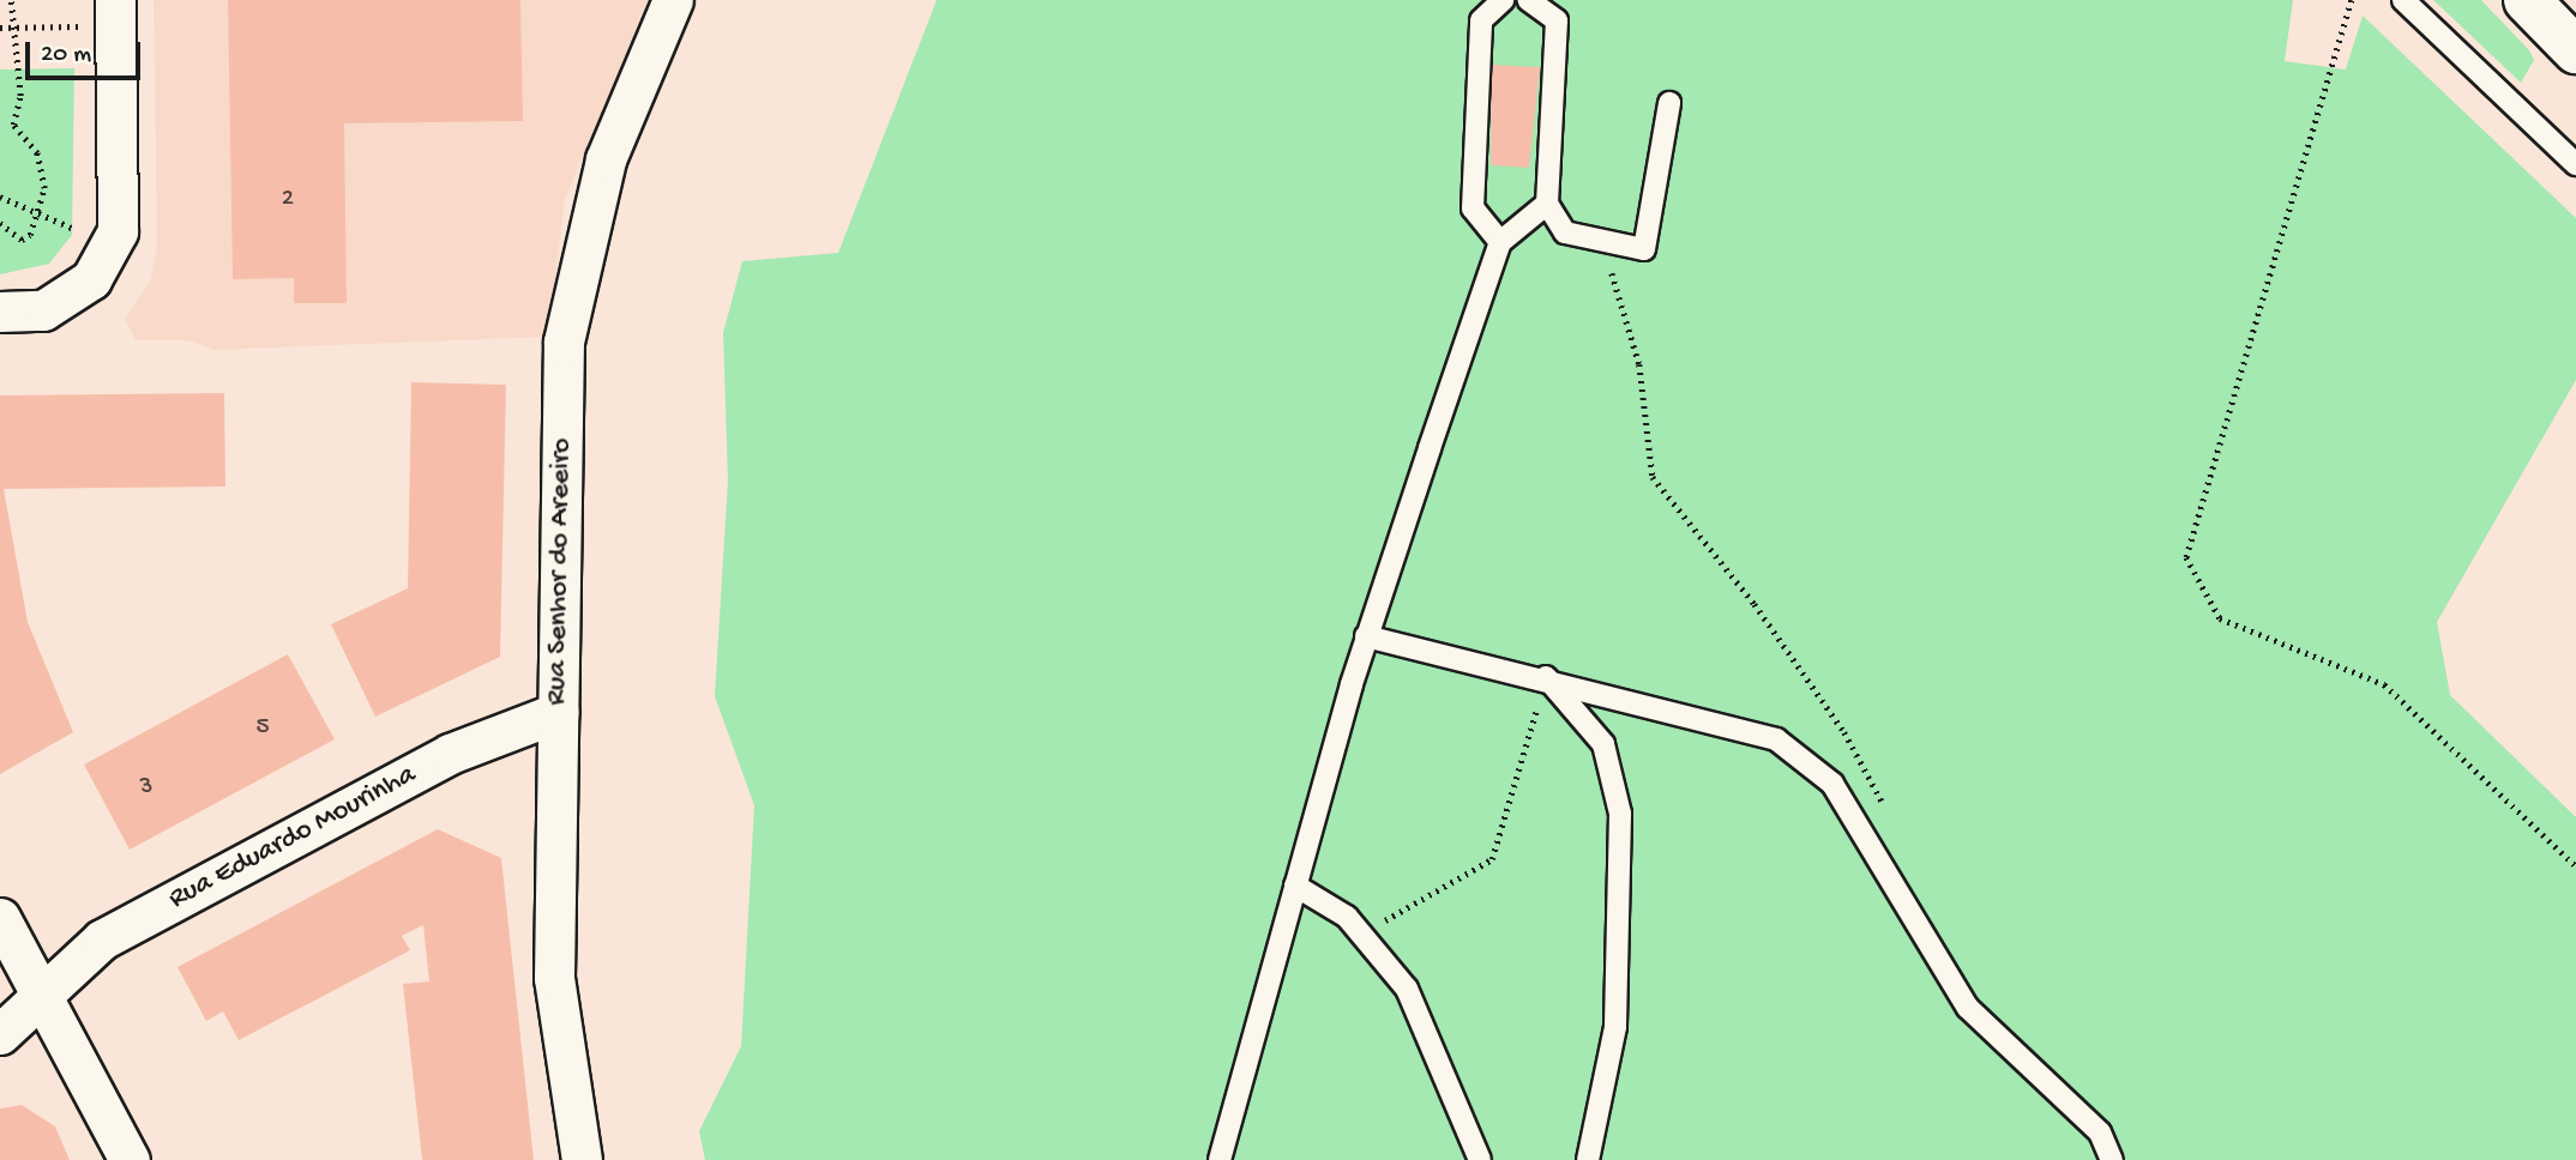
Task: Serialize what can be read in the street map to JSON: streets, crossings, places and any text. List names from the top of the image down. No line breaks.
{"streets":{"street":["Rua Senhor do Areeiro","Rua Eduardo Mourinha"]},"crossings":[["Rua Senhor do Areeiro","Rua Eduardo Mourinha"]],"house_numbers":["2","5","3"],"scale_bar":"20 m"}
